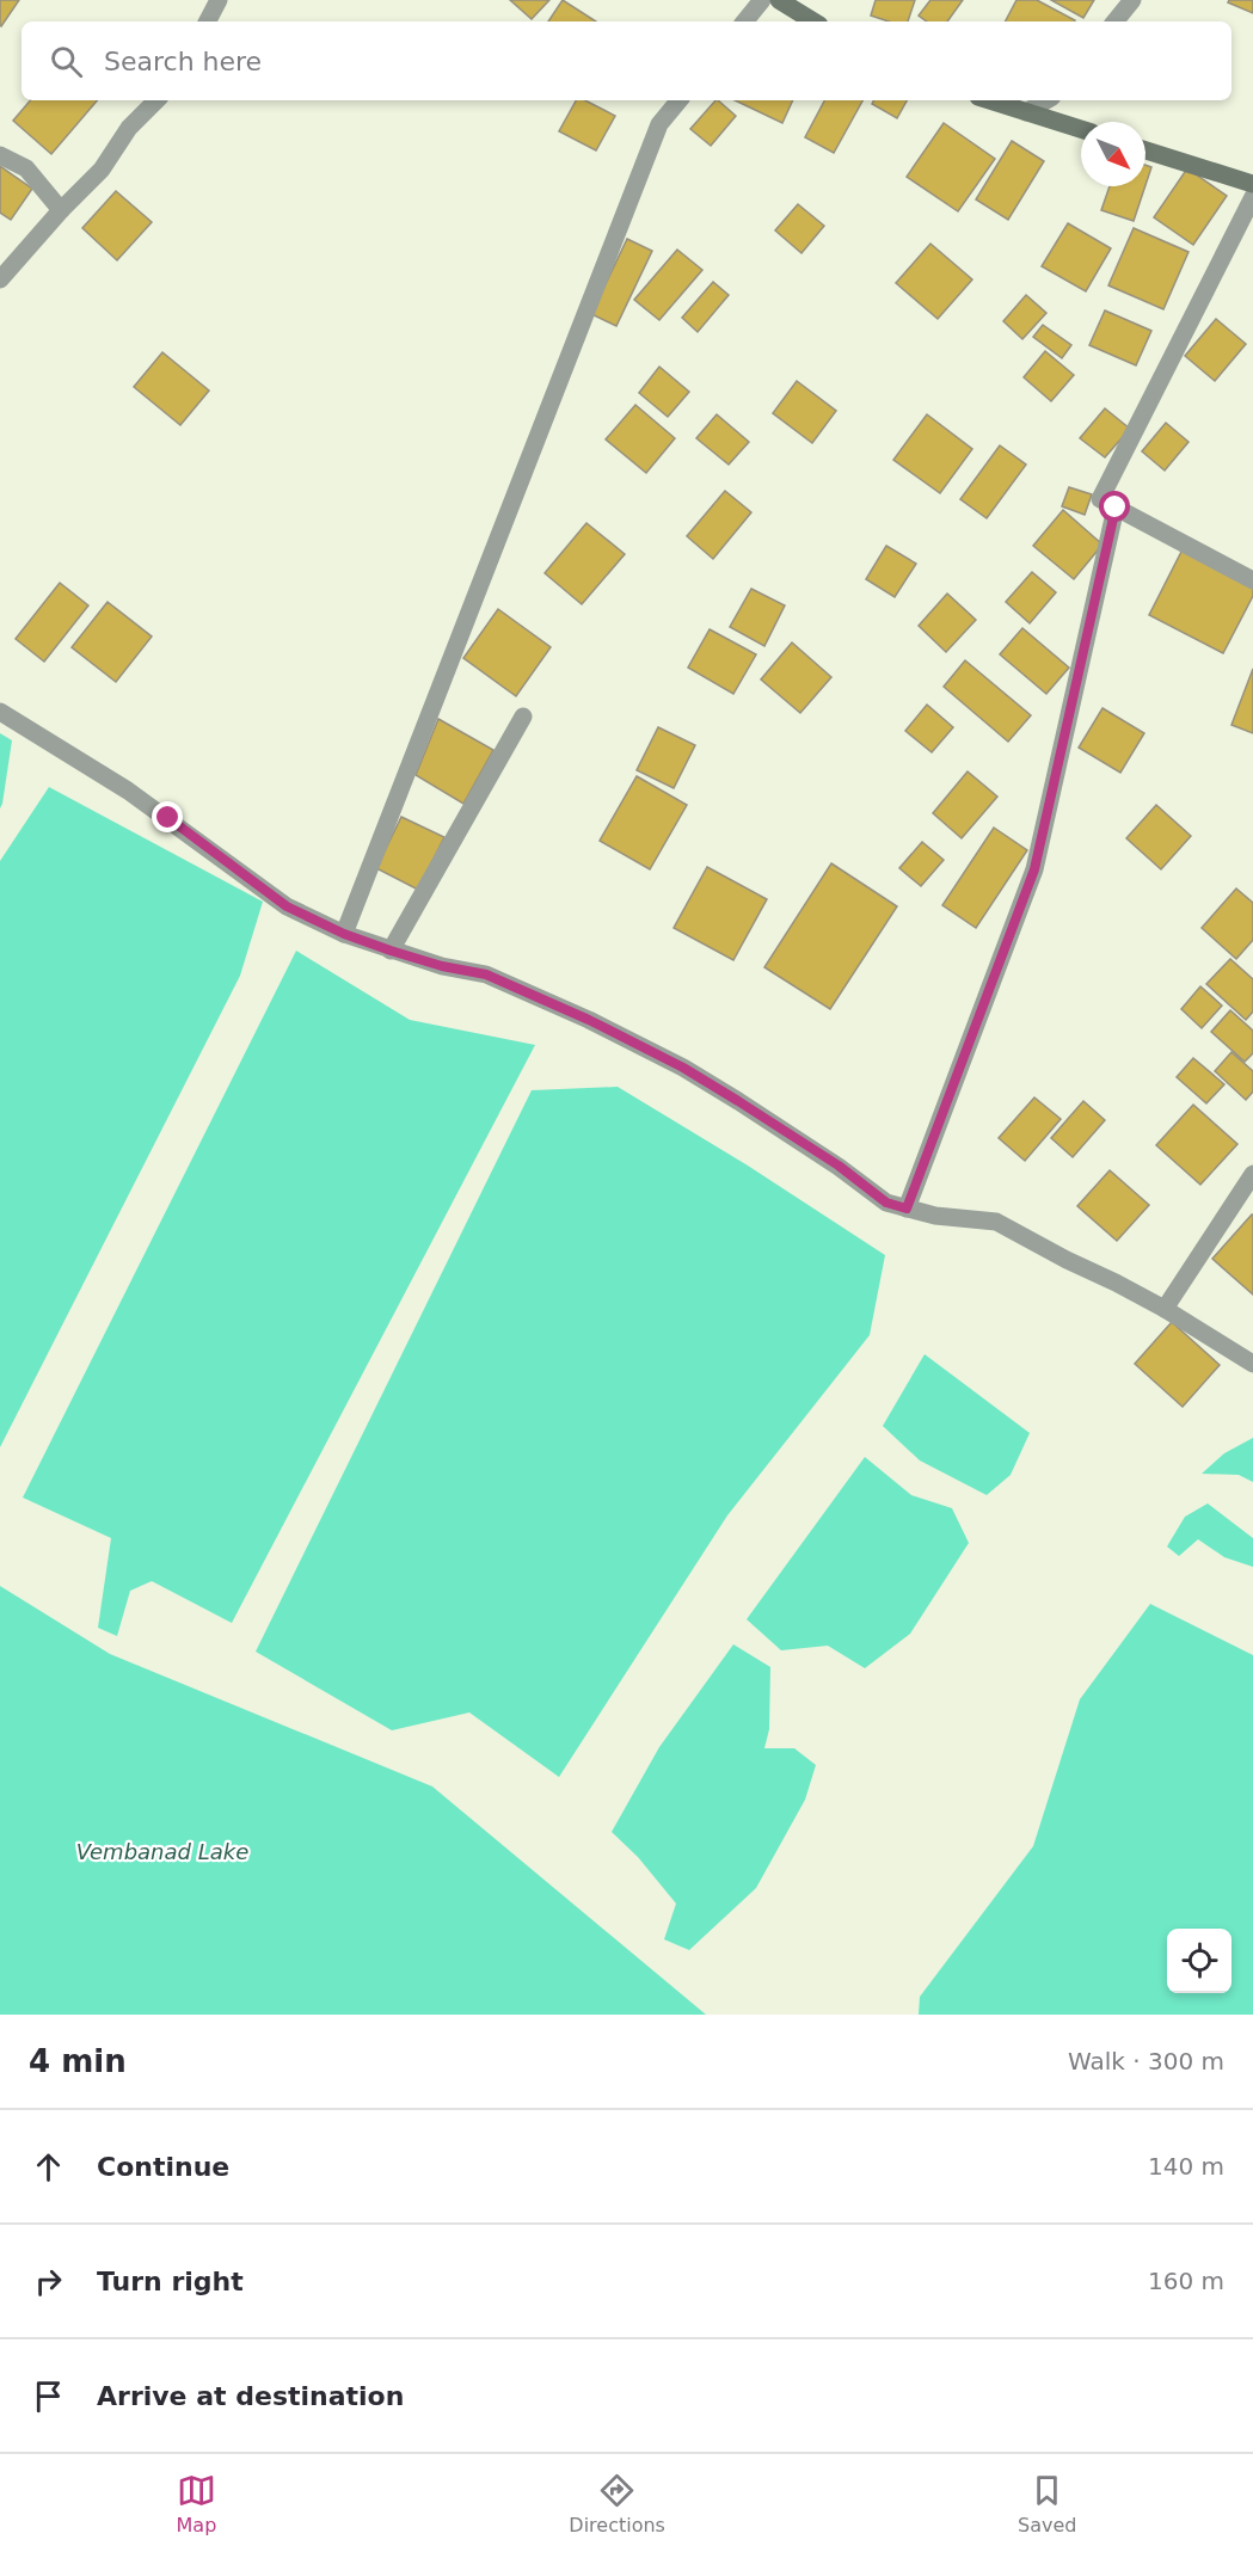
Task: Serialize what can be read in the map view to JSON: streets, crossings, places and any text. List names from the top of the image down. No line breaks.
{"water":["Vembanad Lake"],"north":"bottom right","page":{"search":"Search here","heading":["4 min","Walk · 300 m"],"list":[["Continue","140 m"],["Turn right","160 m"],"Arrive at destination"],"nav":["Map","Directions","Saved"]}}
